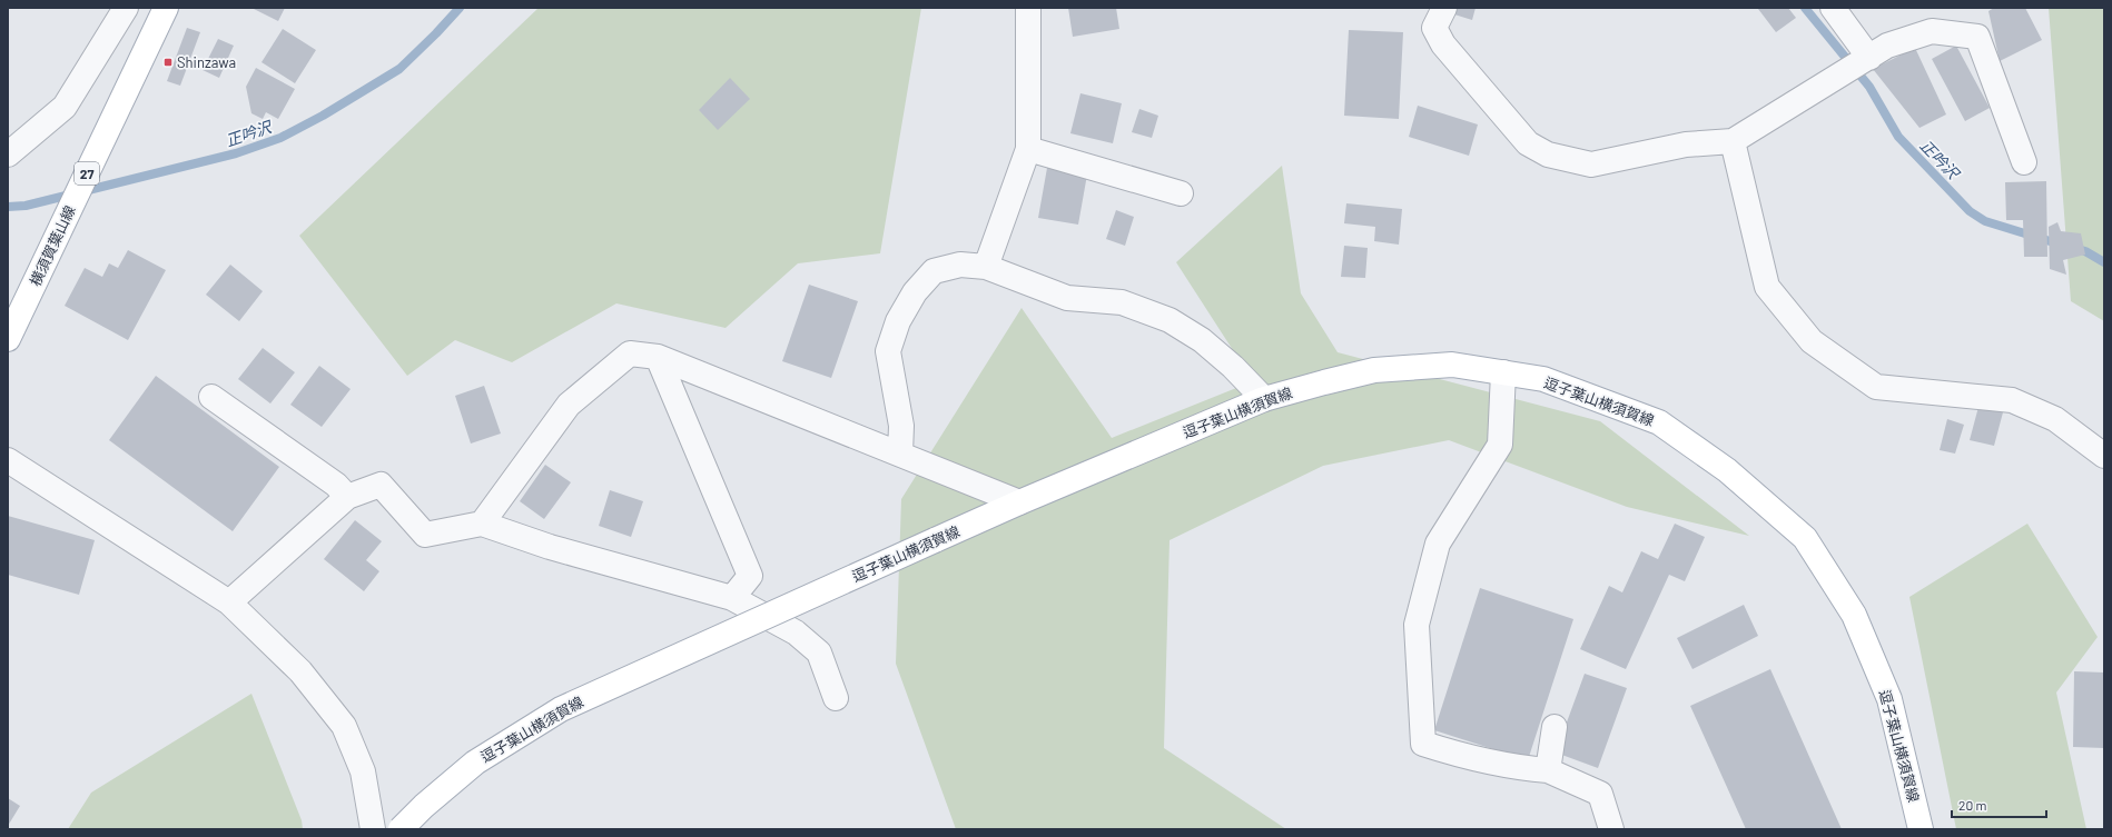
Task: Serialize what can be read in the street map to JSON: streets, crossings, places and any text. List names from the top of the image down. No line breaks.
{"streets":{"main road":["27","横須賀葉山線","逗子葉山横須賀線"]},"water":["正吟沢"],"places":{"transit":["Shinzawa"]},"scale_bar":"20 m"}
